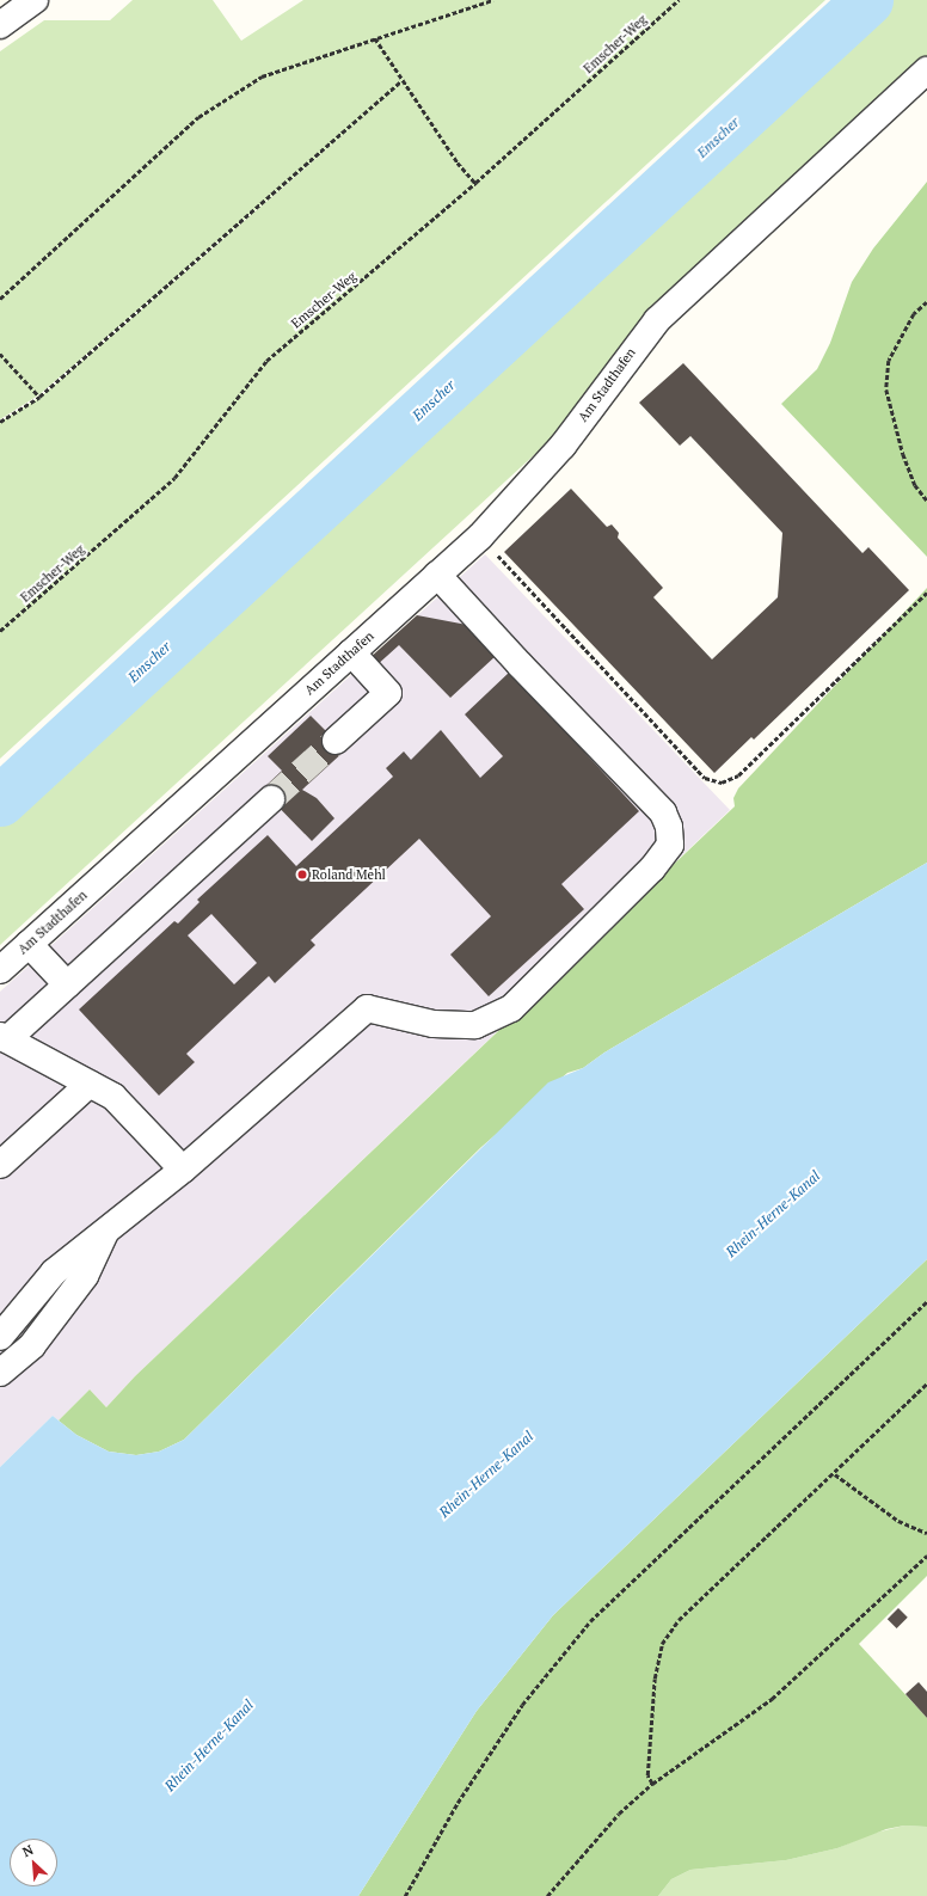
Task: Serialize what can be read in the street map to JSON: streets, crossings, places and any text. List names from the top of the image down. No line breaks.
{"streets":{"street":["Am Stadthafen"],"path":["Emscher-Weg"]},"water":["Emscher","Rhein-Herne-Kanal"],"places":["Roland Mehl"],"north":"top left"}
